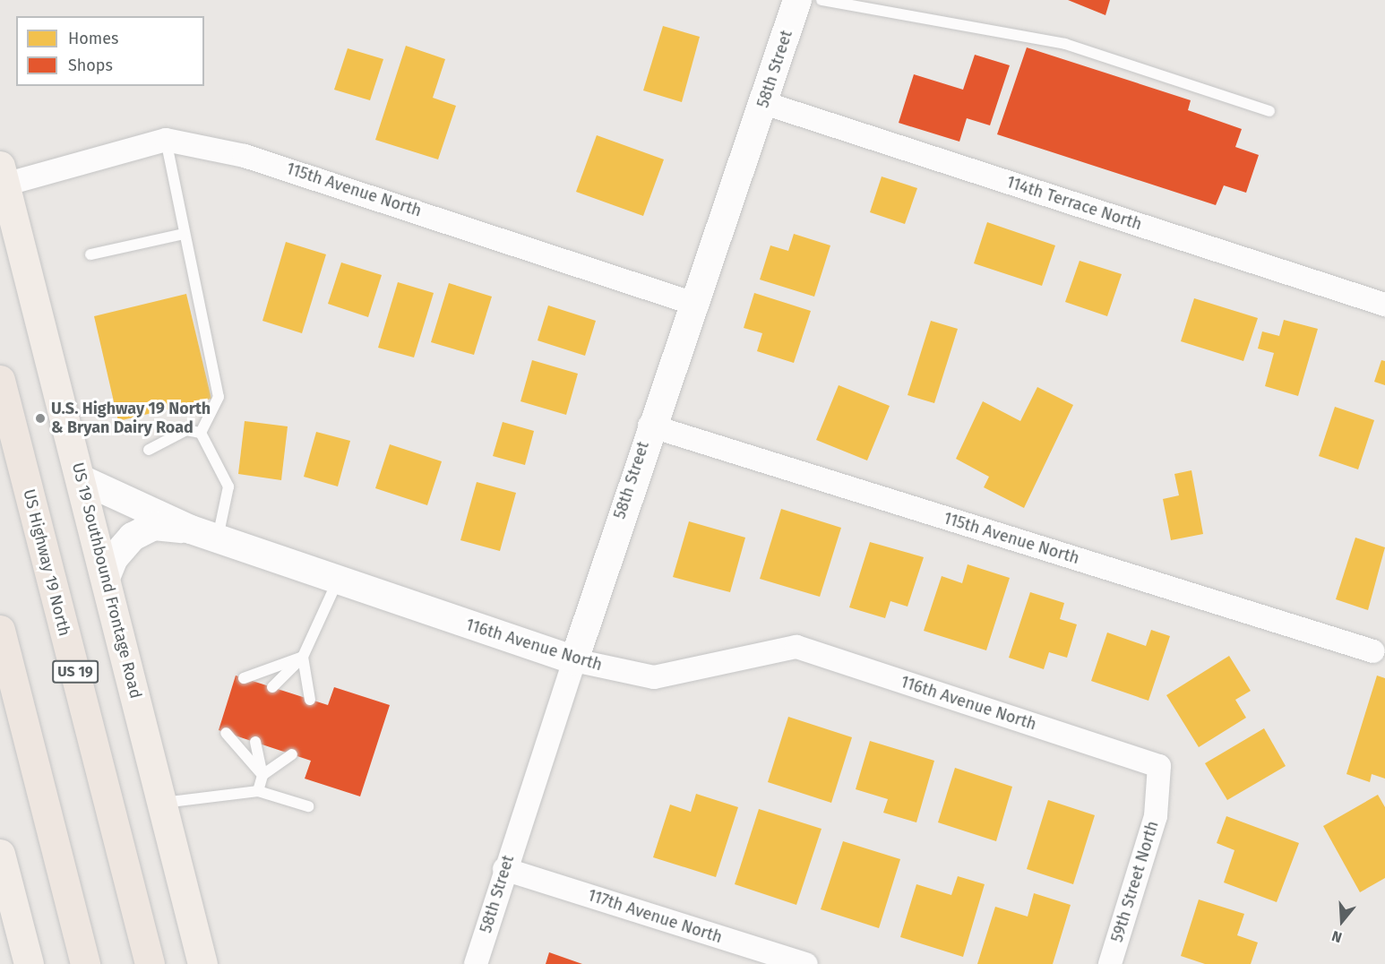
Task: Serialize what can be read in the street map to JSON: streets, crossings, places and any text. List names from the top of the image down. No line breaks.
{"streets":{"highway":["US Highway 19 North","US 19"],"main road":["US 19 Southbound Frontage Road"],"street":["58th Street","115th Avenue North","114th Terrace North","116th Avenue North","59th Street North","117th Avenue North"]},"crossings":[["58th Street","115th Avenue North"],["58th Street","114th Terrace North"],["58th Street","116th Avenue North"],["58th Street","117th Avenue North"],["115th Avenue North","US 19 Southbound Frontage Road"],["US 19 Southbound Frontage Road","116th Avenue North"],["116th Avenue North","59th Street North"]],"places":["U.S. Highway 19 North & Bryan Dairy Road"],"legend":["Homes","Shops"],"north":"bottom"}
